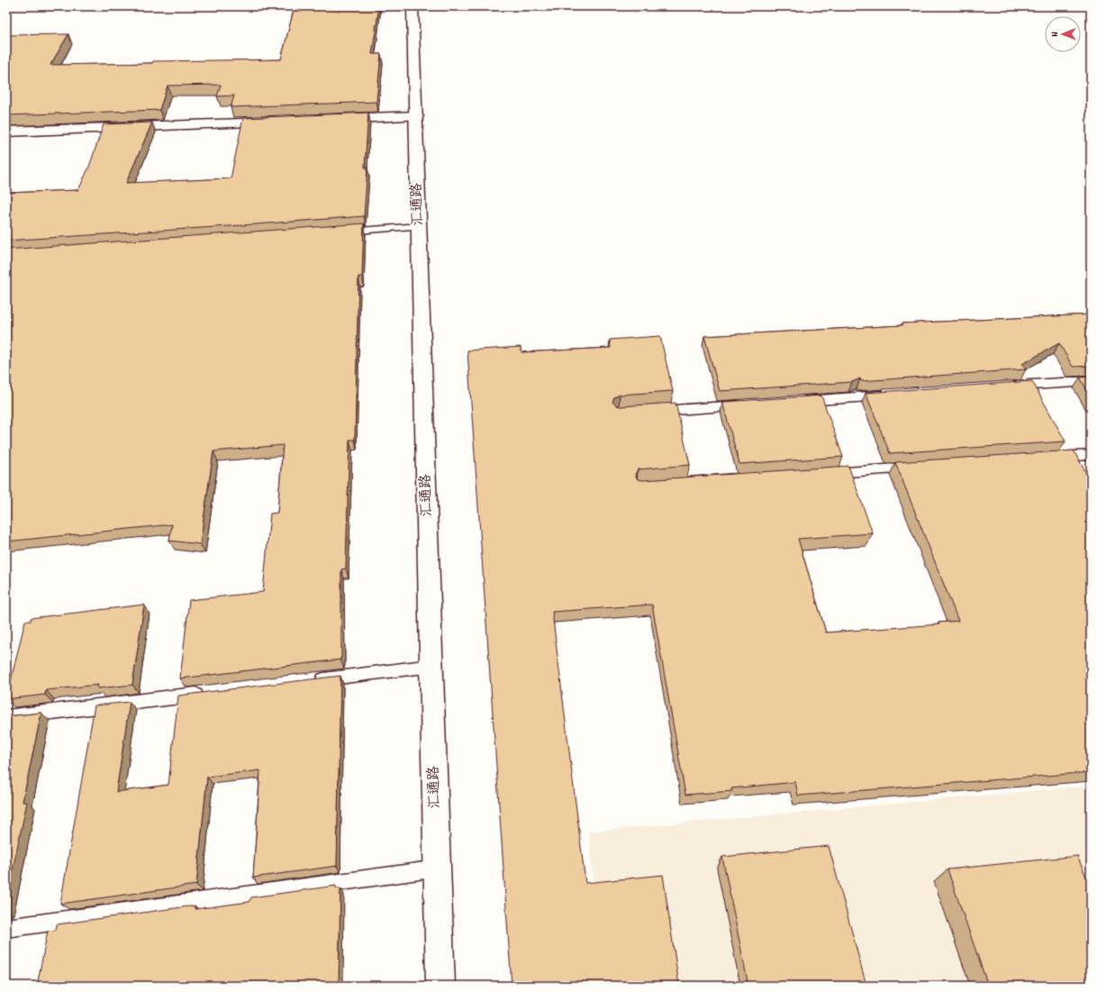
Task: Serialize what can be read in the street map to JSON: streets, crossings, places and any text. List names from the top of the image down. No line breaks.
{"streets":{"street":["汇通路"]},"north":"left"}
